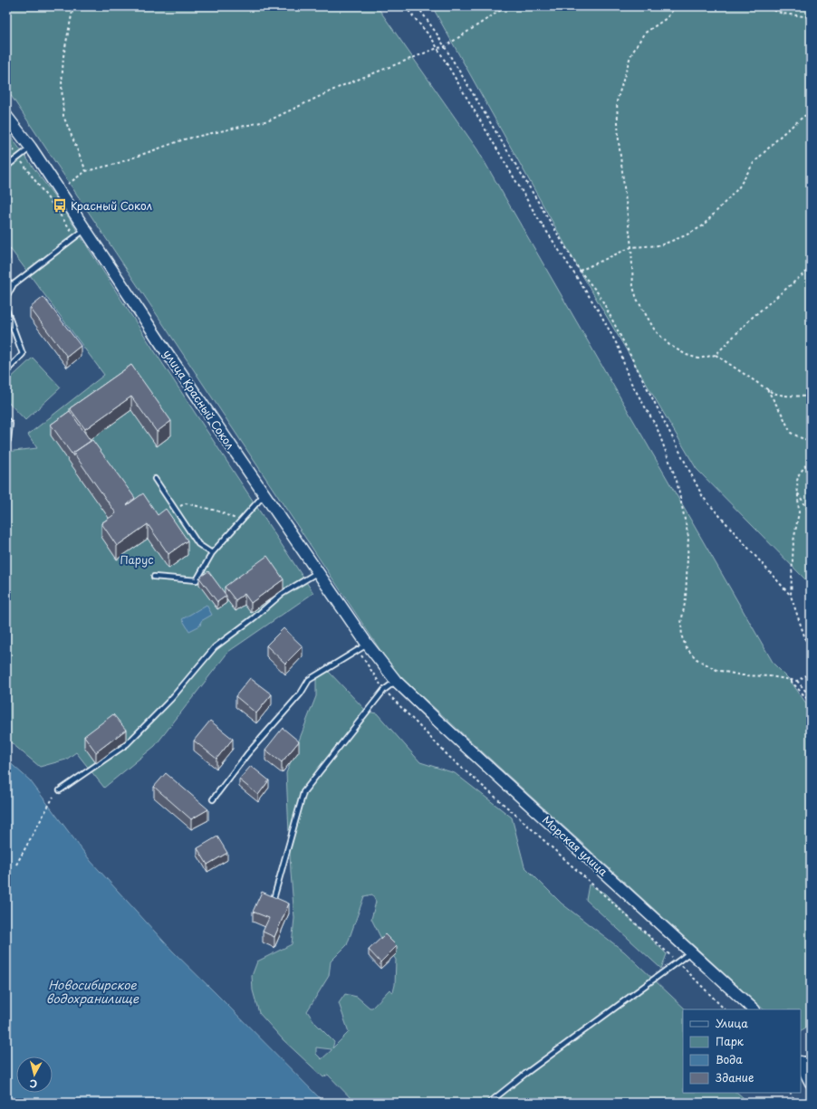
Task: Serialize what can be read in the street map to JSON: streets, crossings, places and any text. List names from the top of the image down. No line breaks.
{"streets":{"street":["улица Красный Сокол","Морская улица"]},"crossings":[["улица Красный Сокол","Морская улица"]],"water":["Новосибирское водохранилище"],"parks":["Парус"],"places":{"bus stop":["Красный Сокол"]},"legend":["Улица","Парк","Вода","Здание"],"north":"bottom"}
